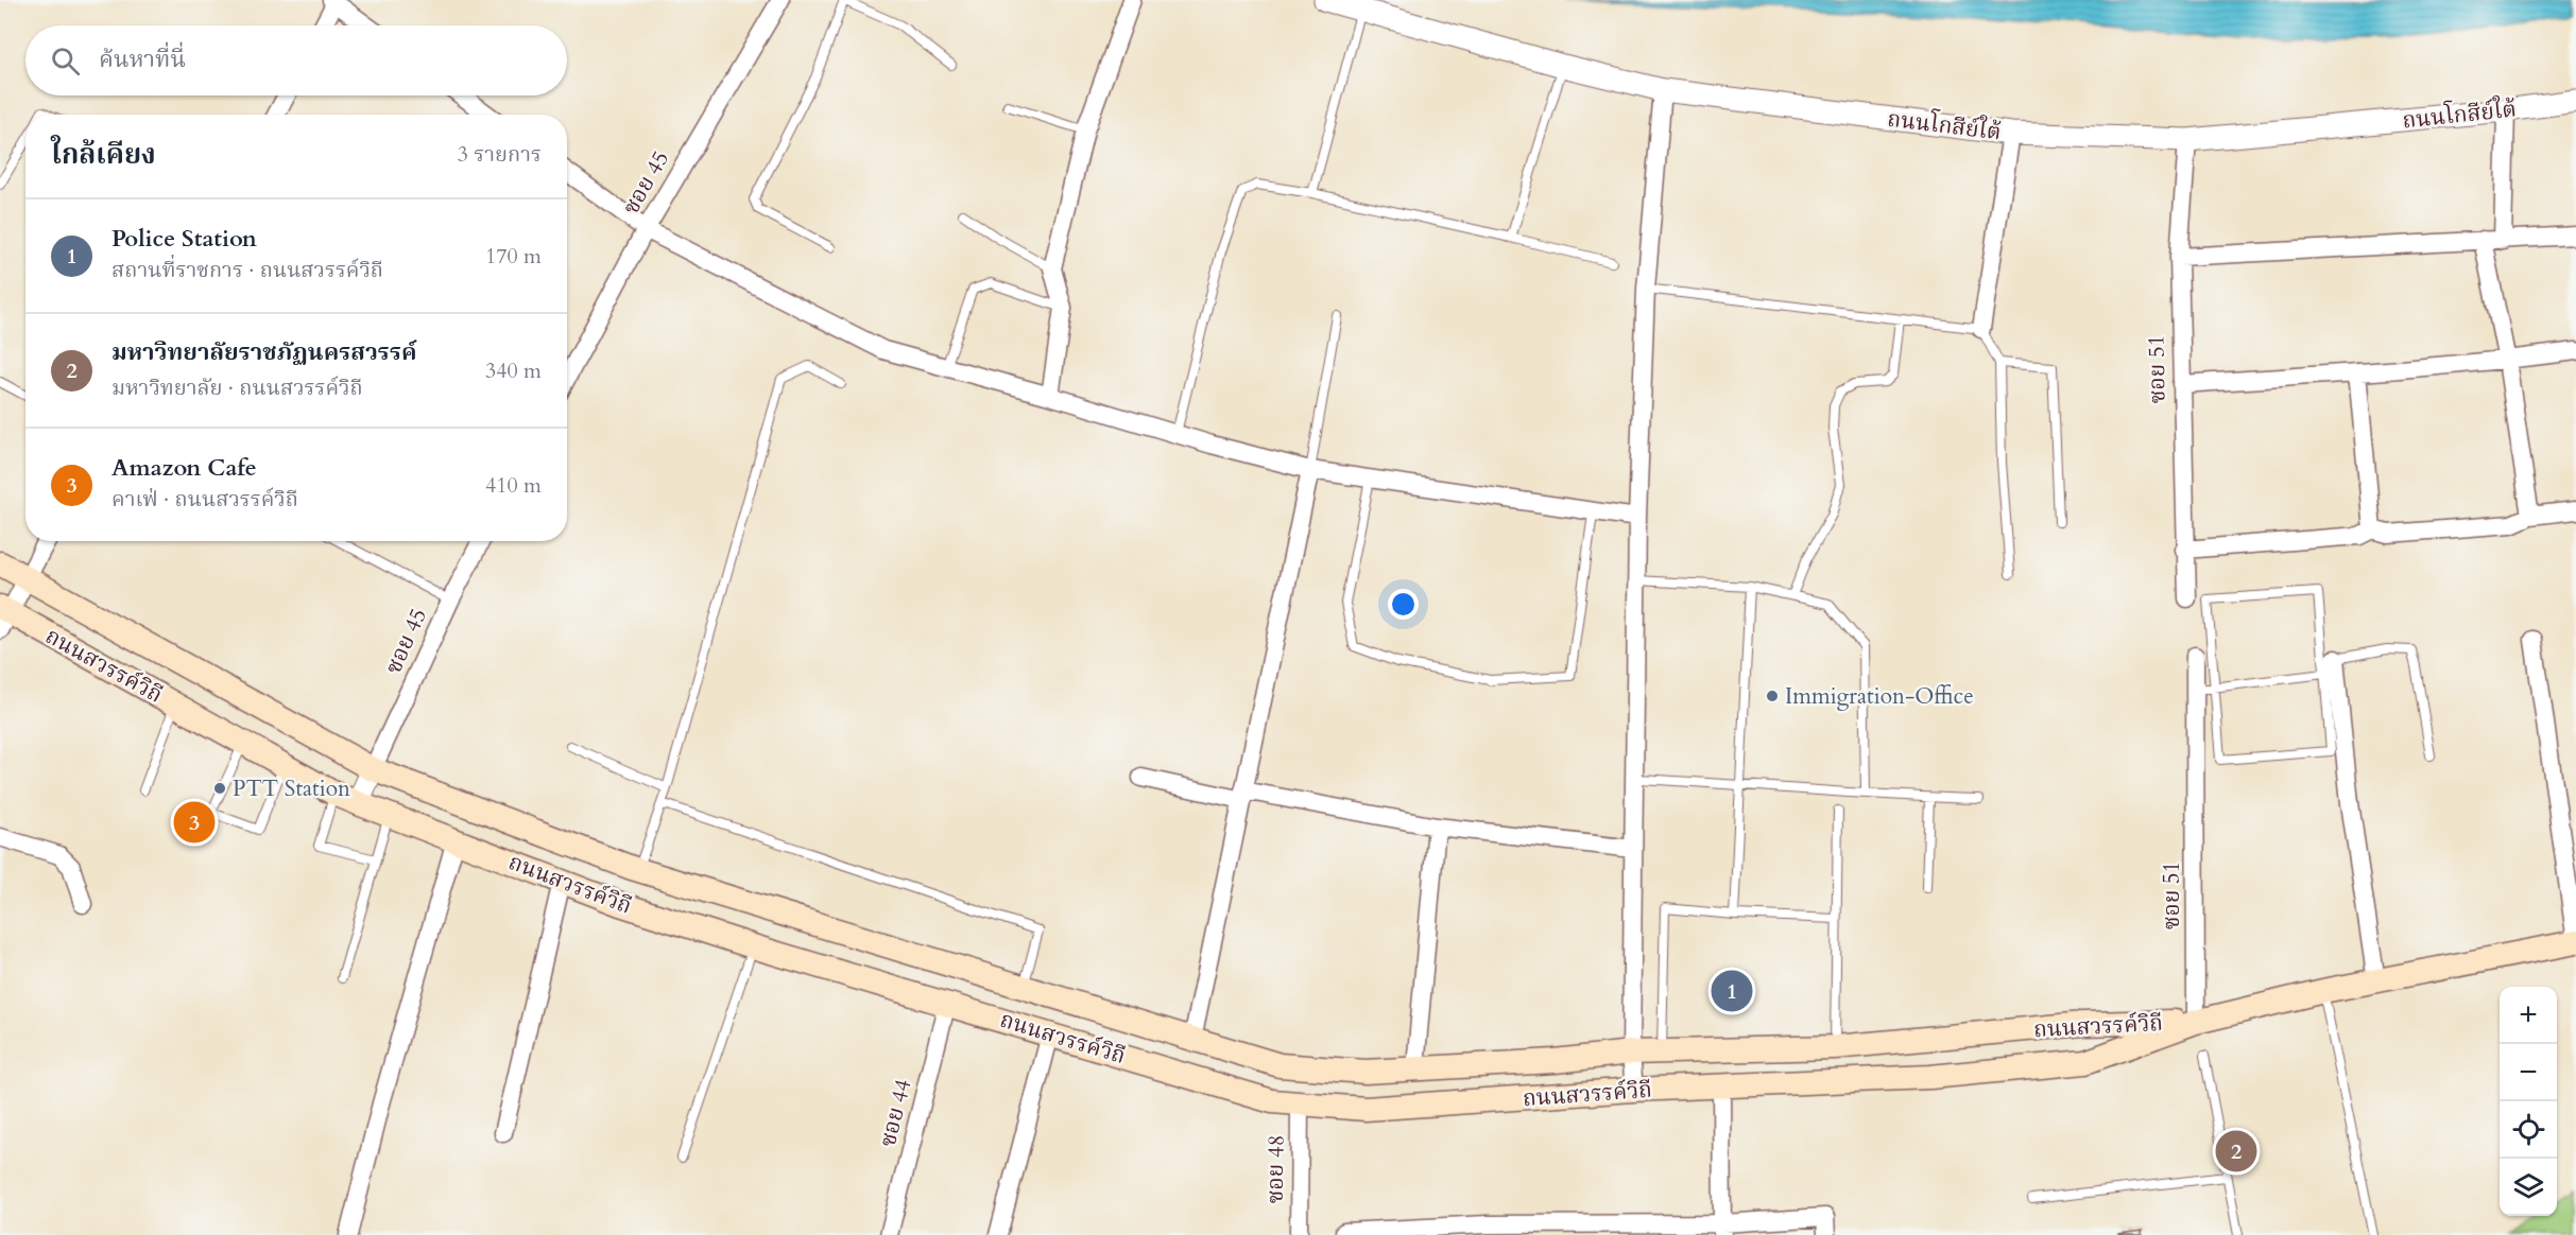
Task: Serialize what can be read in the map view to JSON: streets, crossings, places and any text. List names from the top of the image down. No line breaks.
{"streets":{"main road":["ถนนสวรรค์วิถี"],"street":["ถนนโกสีย์ใต้","ซอย 45","ซอย 51","ซอย 44","ซอย 48"]},"crossings":[["ถนนโกสีย์ใต้","ซอย 51"],["ซอย 45","ถนนสวรรค์วิถี"],["ซอย 51","ถนนสวรรค์วิถี"],["ถนนสวรรค์วิถี","ซอย 44"],["ถนนสวรรค์วิถี","ซอย 48"]],"places":["Immigration-Office","PTT Station"],"page":{"search":"ค้นหาที่นี่","heading":["ใกล้เคียง","3 รายการ"],"list":[{"mark":"1","name":"Police Station","note":"สถานที่ราชการ · ถนนสวรรค์วิถี","value":"170 m"},{"mark":"2","name":"มหาวิทยาลัยราชภัฏนครสวรรค์","note":"มหาวิทยาลัย · ถนนสวรรค์วิถี","value":"340 m"},{"mark":"3","name":"Amazon Cafe","note":"คาเฟ่ · ถนนสวรรค์วิถี","value":"410 m"}],"pins":["3","1","2"],"map_buttons":["+","−"]}}
